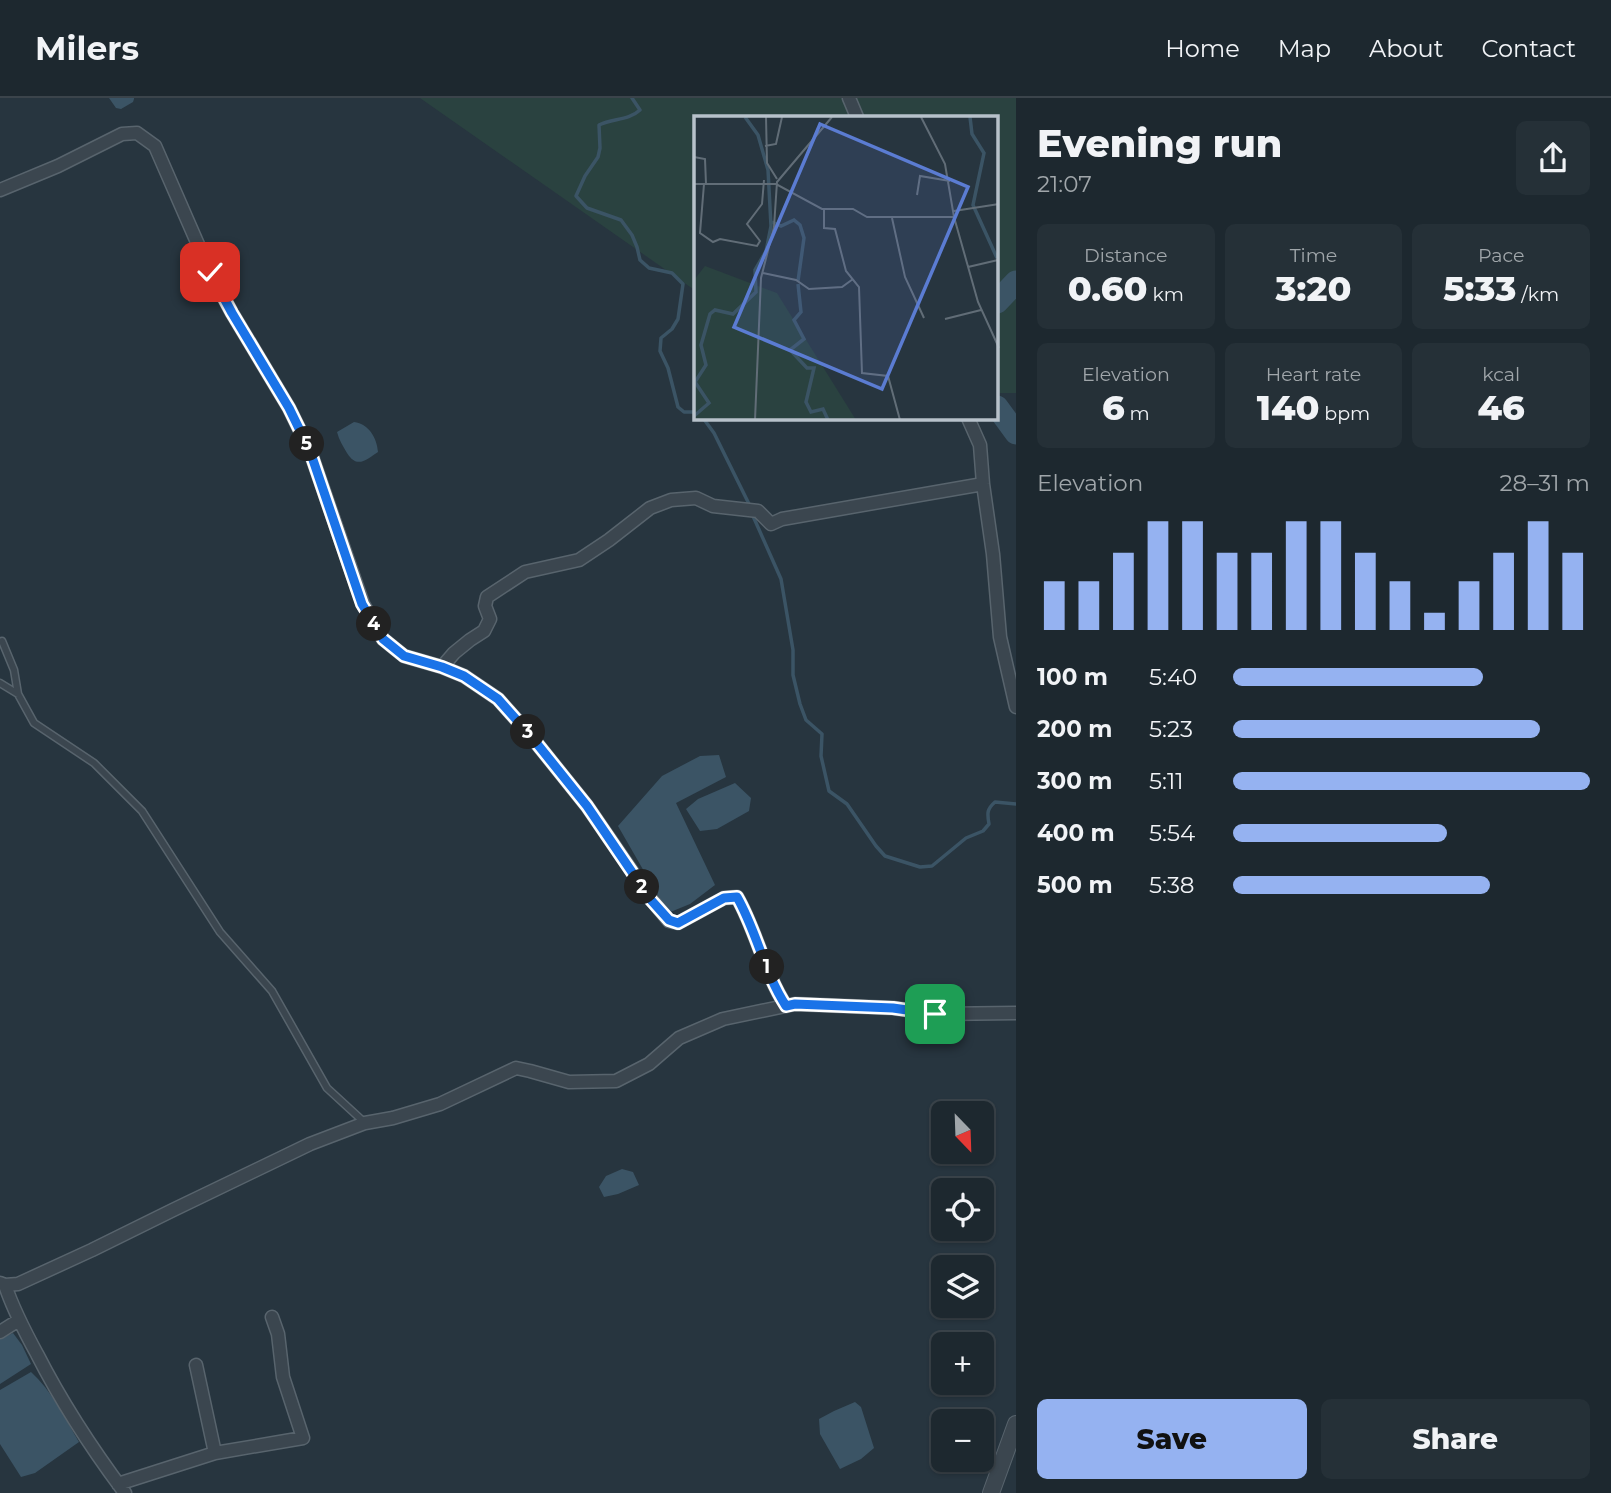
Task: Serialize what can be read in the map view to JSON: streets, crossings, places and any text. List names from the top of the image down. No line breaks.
{"north":"bottom right","page":{"header":"Milers","nav":["Home","Map","About","Contact"],"heading":["Evening run","21:07"],"stats":[["Distance","0.60 km"],["Time","3:20"],["Pace","5:33 /km"],["Elevation","6 m"],["Heart rate","140 bpm"],["kcal","46"]],"pins":["5","4","3","2","1"],"chart":["Elevation","28–31 m"],"list":[{"name":"100 m","note":"5:40"},{"name":"200 m","note":"5:23"},{"name":"300 m","note":"5:11"},{"name":"400 m","note":"5:54"},{"name":"500 m","note":"5:38"}],"map_buttons":["+","−"],"buttons":["Save","Share"]}}
